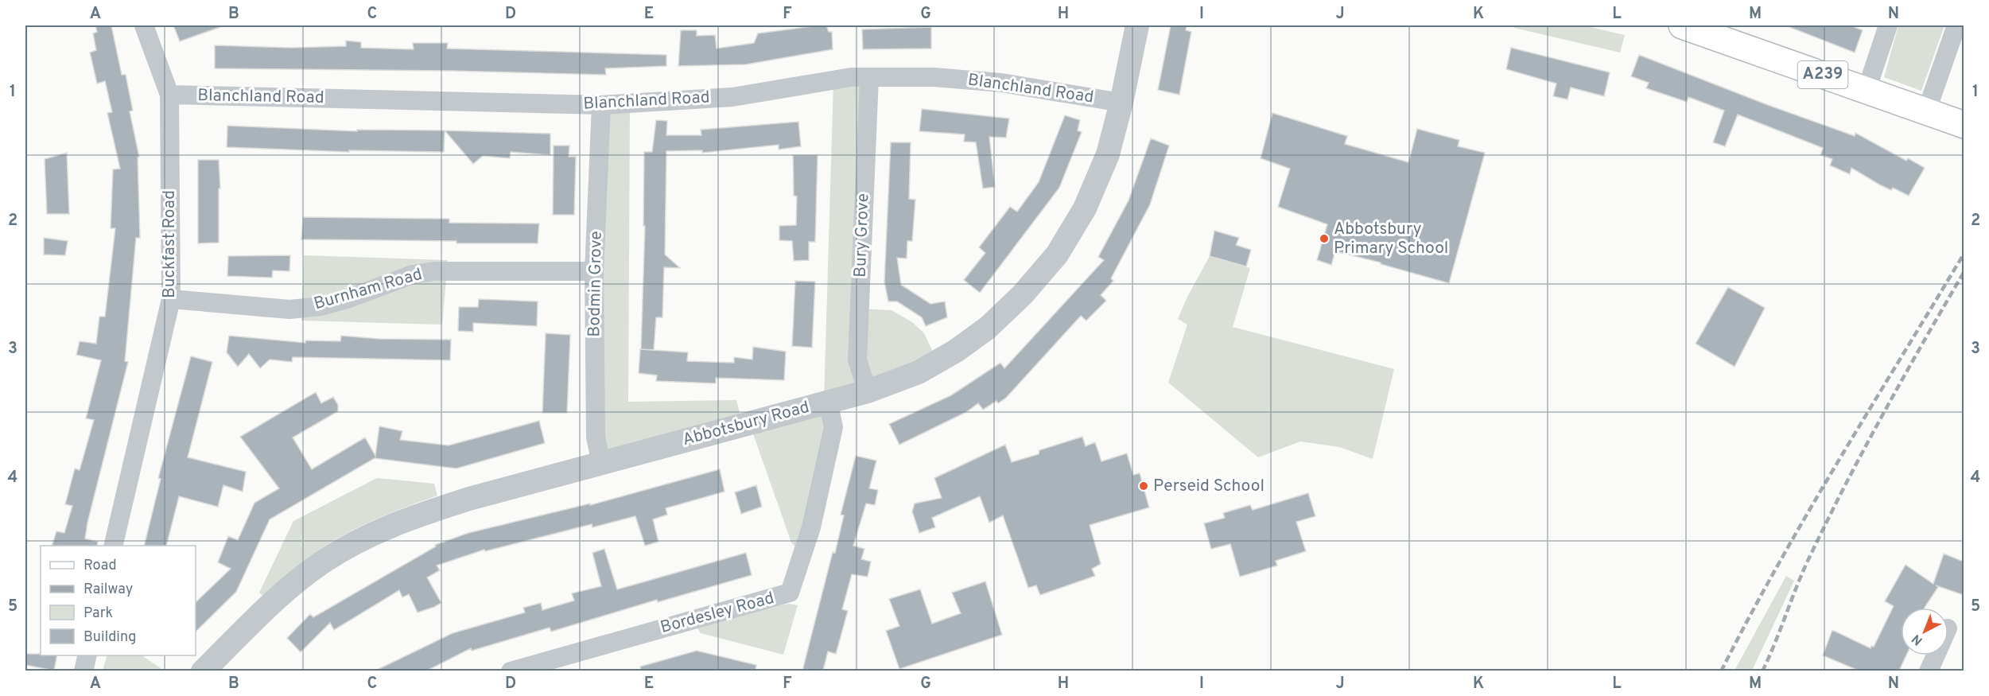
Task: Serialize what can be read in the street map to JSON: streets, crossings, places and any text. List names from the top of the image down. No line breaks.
{"streets":{"main road":["A239"],"street":["Blanchland Road","Bury Grove","Buckfast Road","Bodmin Grove","Burnham Road","Abbotsbury Road","Bordesley Road"]},"crossings":[["Blanchland Road","Bury Grove"],["Blanchland Road","Buckfast Road"],["Blanchland Road","Bodmin Grove"],["Blanchland Road","Abbotsbury Road"],["Bury Grove","Abbotsbury Road"],["Buckfast Road","Burnham Road"],["Bodmin Grove","Burnham Road"],["Bodmin Grove","Abbotsbury Road"],["Abbotsbury Road","Bordesley Road"]],"places":["Abbotsbury Primary School","Perseid School"],"legend":["Road","Railway","Park","Building"],"north":"bottom left","grid":{"columns":["A","B","C","D","E","F","G","H","I","J","K","L","M","N"],"rows":["1","2","3","4","5"]}}
